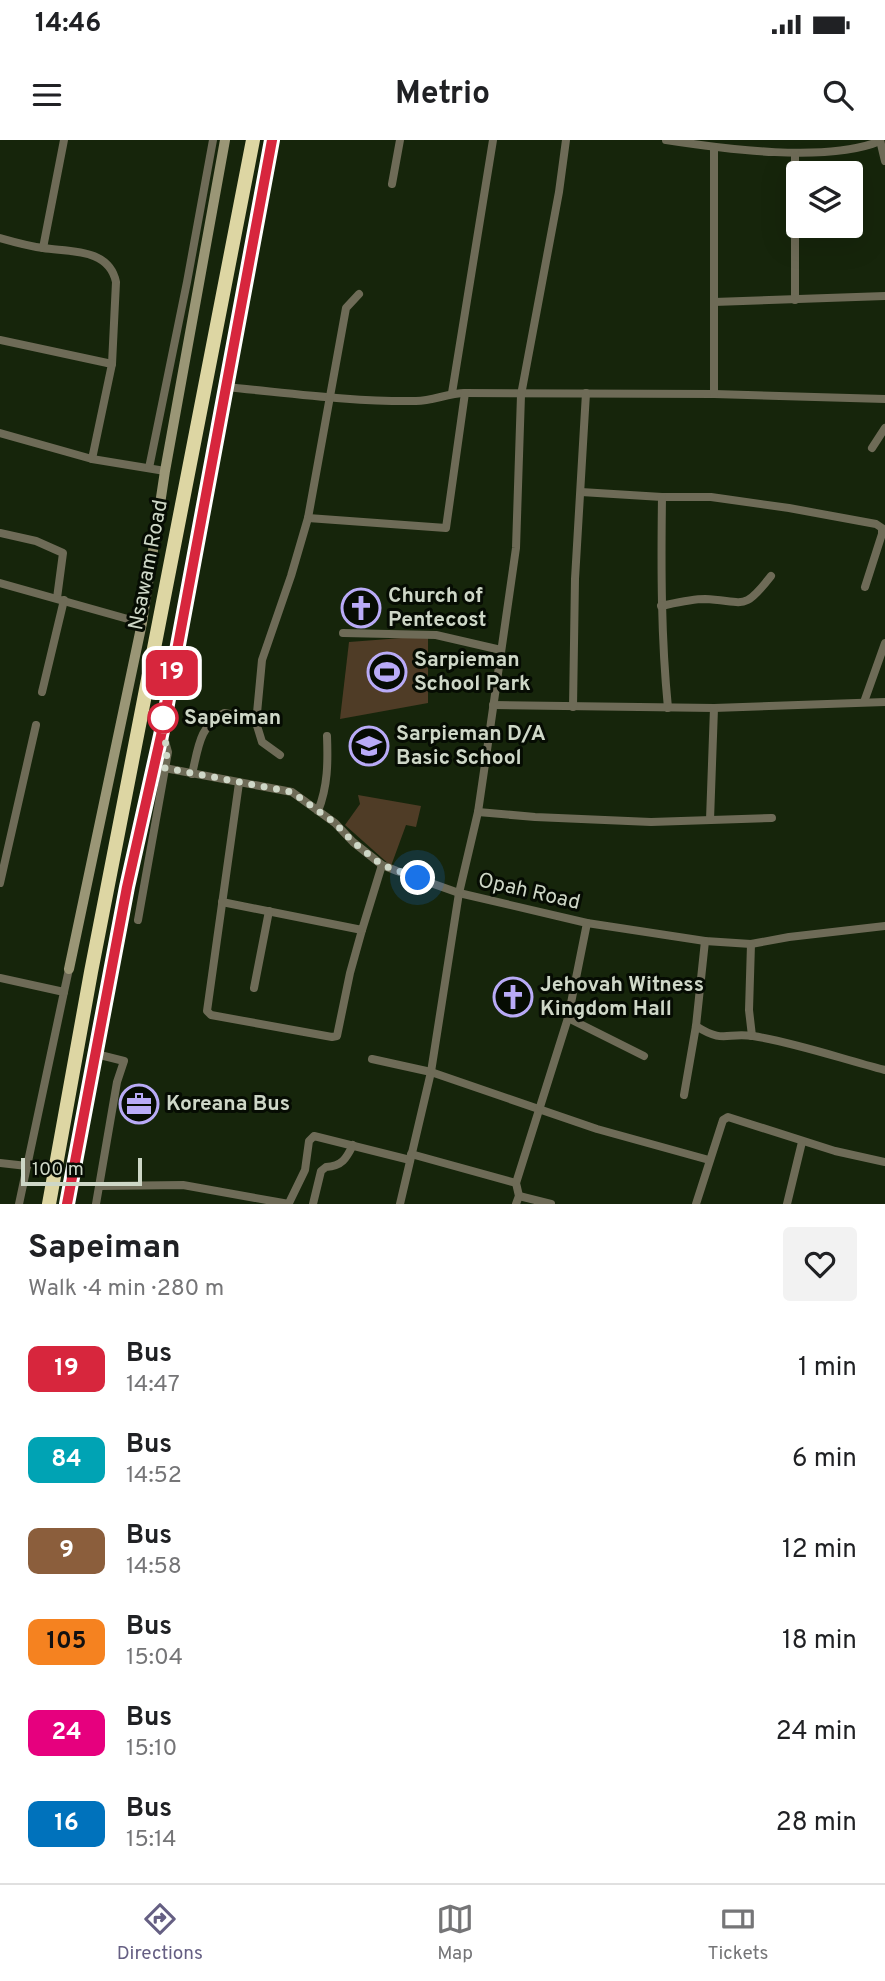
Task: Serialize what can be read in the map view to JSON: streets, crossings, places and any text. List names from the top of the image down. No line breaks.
{"streets":{"highway":["Nsawam Road"],"street":["Opah Road"]},"crossings":[["Nsawam Road","Opah Road"]],"places":{"church":["Church of Pentecost","Jehovah Witness Kingdom Hall"],"sports":["Sarpieman School Park"],"other":["Sapeiman"],"school or university":["Sarpieman D/A Basic School"],"office":["Koreana Bus"]},"lines":["bus line 19"],"scale_bar":"100 m","page":{"status":"14:46","header":"Metrio","on_map":"19","scale":"100 m","heading":["Sapeiman","Walk · 4 min · 280 m"],"list":[{"mark":"19","name":"Bus","note":"14:47","value":"1 min"},{"mark":"84","name":"Bus","note":"14:52","value":"6 min"},{"mark":"9","name":"Bus","note":"14:58","value":"12 min"},{"mark":"105","name":"Bus","note":"15:04","value":"18 min"},{"mark":"24","name":"Bus","note":"15:10","value":"24 min"},{"mark":"16","name":"Bus","note":"15:14","value":"28 min"}],"tabs":["Directions","Map","Tickets"]}}
